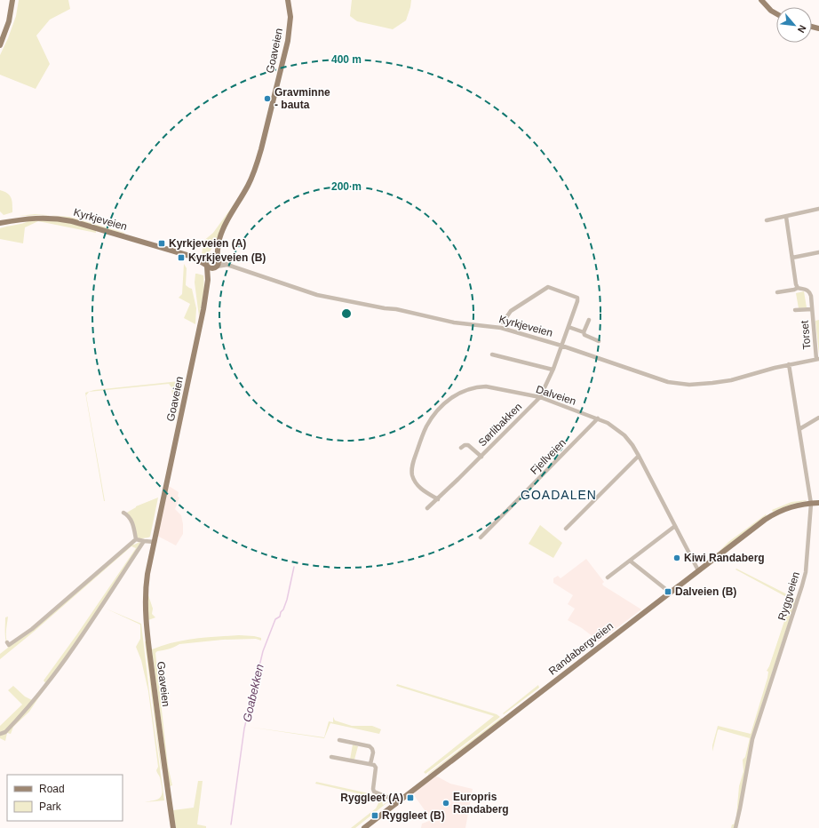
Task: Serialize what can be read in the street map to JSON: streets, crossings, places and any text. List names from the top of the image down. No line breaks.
{"streets":{"main road":["Goaveien","Kyrkjeveien","Randabergveien"],"street":["Torset","Dalveien","Sørlibakken","Fjellveien","Ryggveien"]},"crossings":[["Goaveien","Kyrkjeveien"],["Kyrkjeveien","Torset"],["Kyrkjeveien","Sørlibakken"],["Kyrkjeveien","Ryggveien"],["Dalveien","Sørlibakken"],["Dalveien","Fjellveien"],["Dalveien","Randabergveien"],["Ryggveien","Randabergveien"]],"districts":["GOADALEN"],"water":["Goabekken"],"places":{"other":["Gravminne - bauta","Kiwi Randaberg","Europris Randaberg"],"transit":["Kyrkjeveien (A)","Kyrkjeveien (B)","Dalveien (B)","Ryggleet (A)","Ryggleet (B)"]},"legend":["Road","Park"],"north":"bottom right","rings":["400 m","200 m"]}
